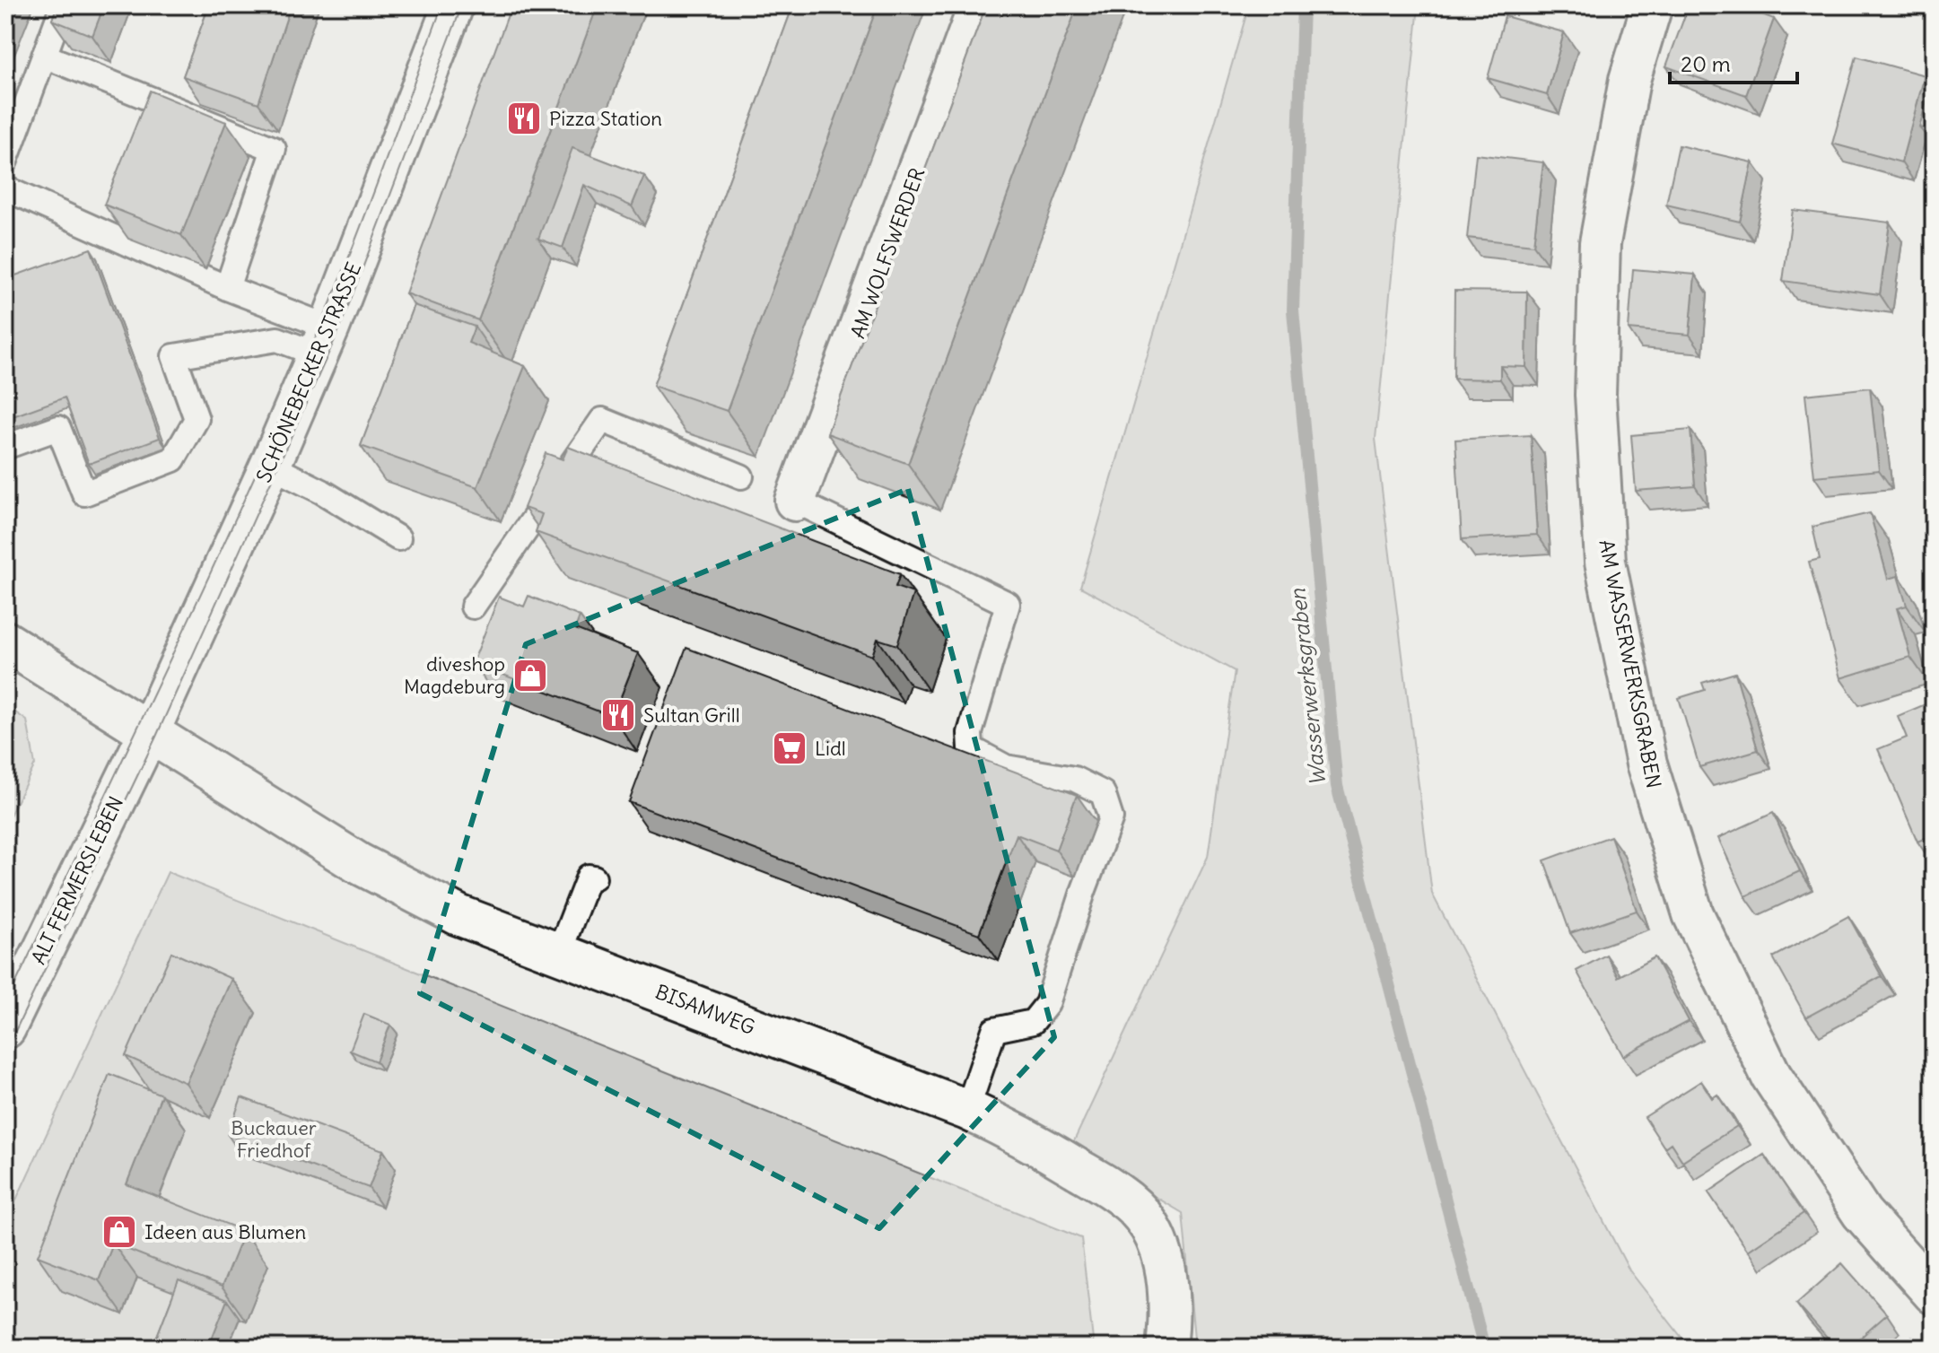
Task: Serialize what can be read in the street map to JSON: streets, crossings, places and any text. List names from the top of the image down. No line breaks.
{"streets":{"street":["AM WOLFSWERDER","SCHÖNEBECKER STRASSE","AM WASSERWERKSGRABEN","ALT FERMERSLEBEN","BISAMWEG"]},"crossings":[["SCHÖNEBECKER STRASSE","ALT FERMERSLEBEN"],["SCHÖNEBECKER STRASSE","BISAMWEG"],["ALT FERMERSLEBEN","BISAMWEG"]],"water":["Wasserwerksgraben"],"parks":["Buckauer Friedhof"],"places":{"restaurant":["Pizza Station","Sultan Grill"],"shop":["diveshop Magdeburg","Ideen aus Blumen"],"supermarket":["Lidl"]},"scale_bar":"20 m"}
